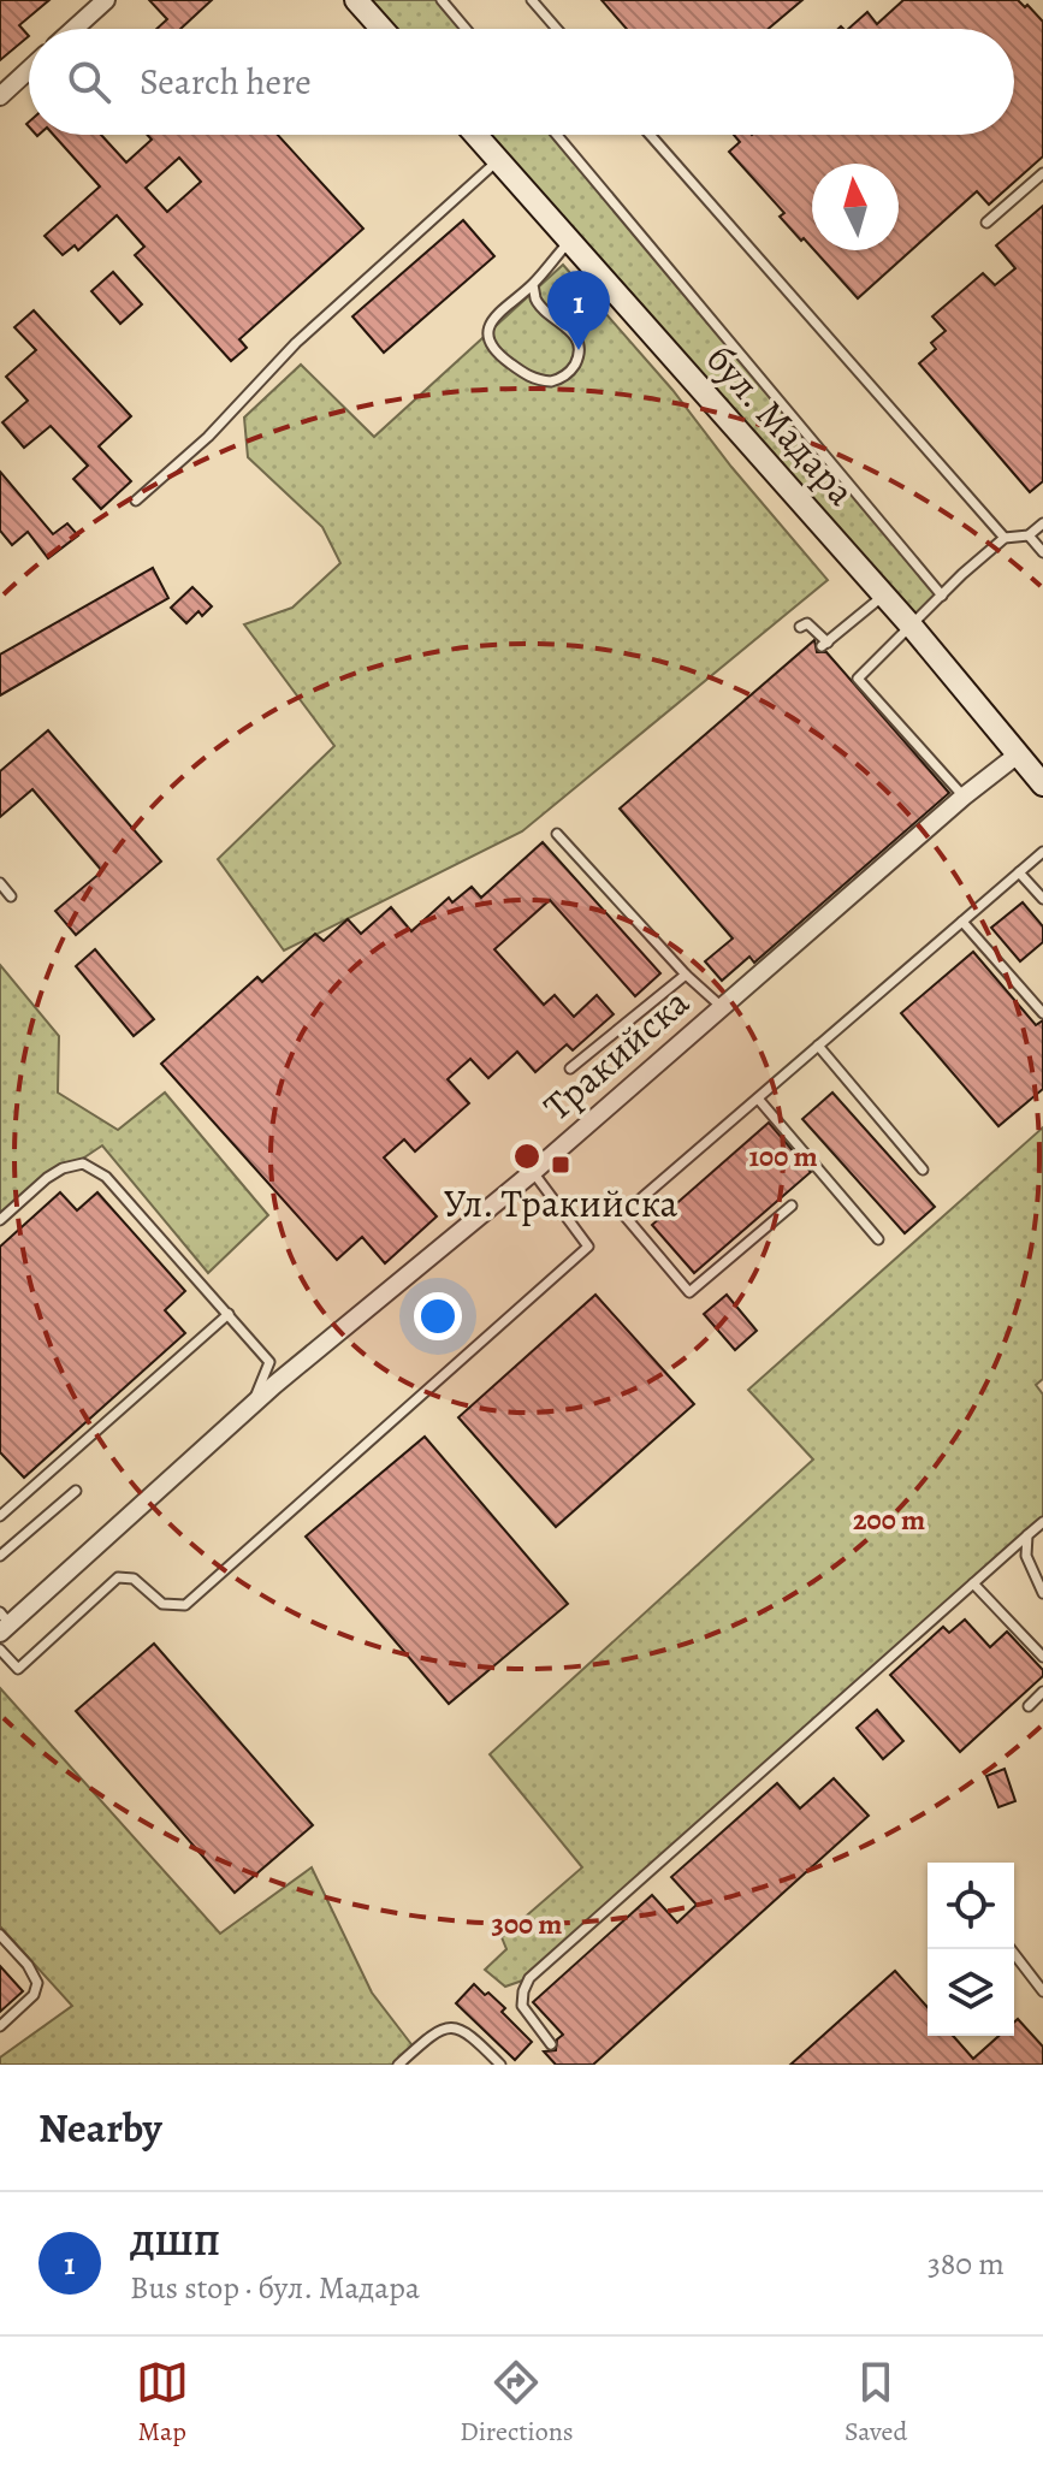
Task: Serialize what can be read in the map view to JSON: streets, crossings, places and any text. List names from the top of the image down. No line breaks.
{"streets":{"main road":["бул. Мадара"],"street":["Тракийска"]},"crossings":[["бул. Мадара","Тракийска"]],"places":{"transit":["Ул. Тракийска"]},"north":"top","page":{"search":"Search here","pins":"1","heading":"Nearby","list":[{"mark":"1","name":"ДШП","note":"Bus stop · бул. Мадара","value":"380 m"}],"nav":["Map","Directions","Saved"]},"rings":["100 m","200 m","300 m"]}
